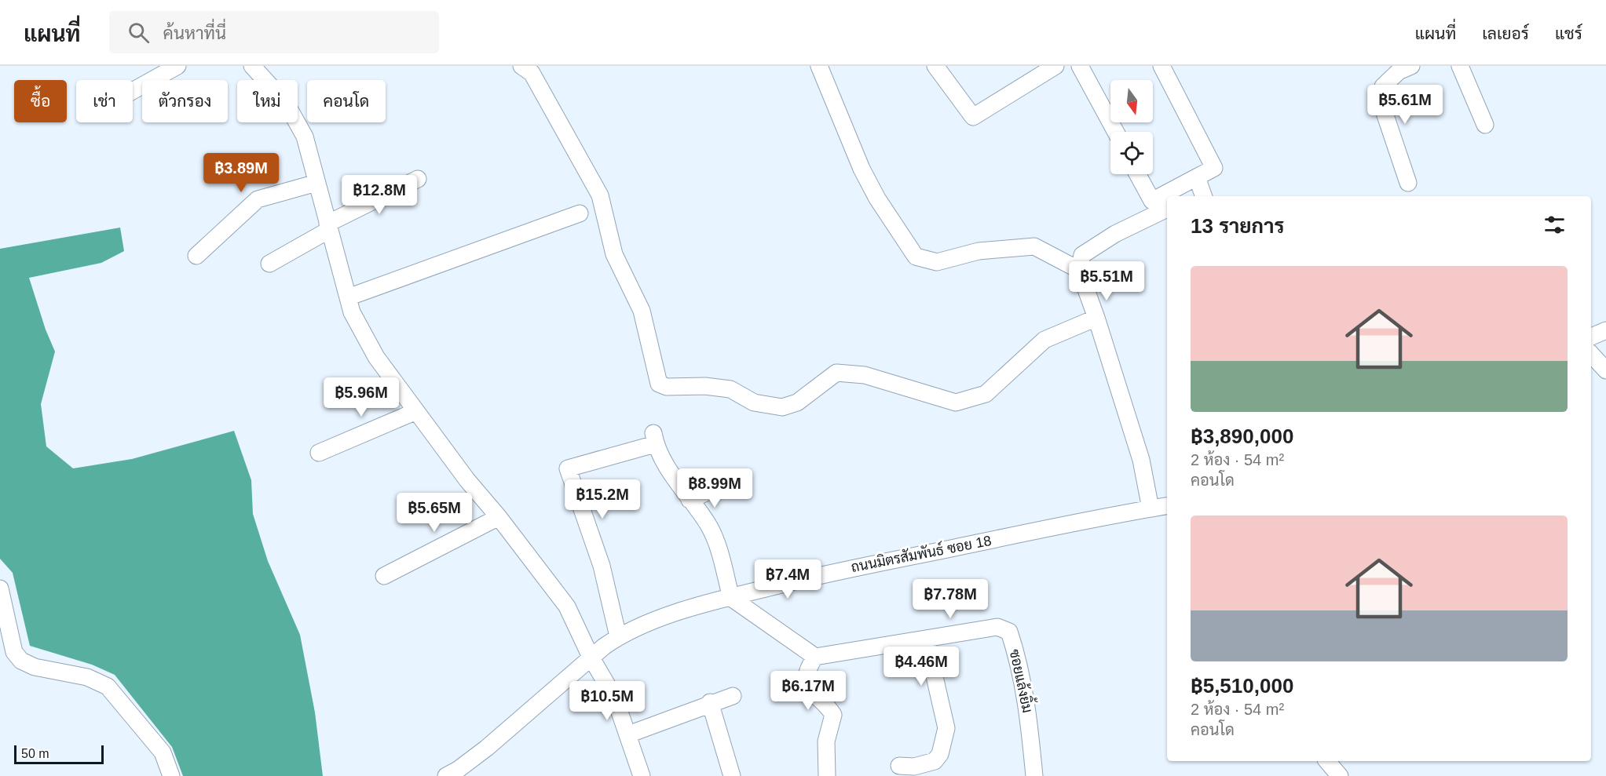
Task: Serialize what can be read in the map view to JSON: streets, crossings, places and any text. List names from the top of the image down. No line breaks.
{"streets":{"street":["ถนนมิตรสัมพันธ์ ซอย 18","ซอยแล้งยิ้ม"]},"scale_bar":"50 m","north":"bottom","page":{"header":"แผนที่","search":"ค้นหาที่นี่","nav":["แผนที่","เลเยอร์","แชร์"],"chip":["ซื้อ","เช่า","ตัวกรอง","ใหม่","คอนโด"],"price":["฿5.61M","฿3.89M","฿12.8M","฿5.51M","฿5.96M","฿8.99M","฿15.2M","฿5.65M","฿7.4M","฿7.78M","฿4.46M","฿6.17M","฿10.5M"],"heading":"13 รายการ","list":[{"name":"฿3,890,000","note":"2 ห้อง · 54 m² · คอนโด"},{"name":"฿5,510,000","note":"2 ห้อง · 54 m² · คอนโด"}],"scale":"50 m"}}
